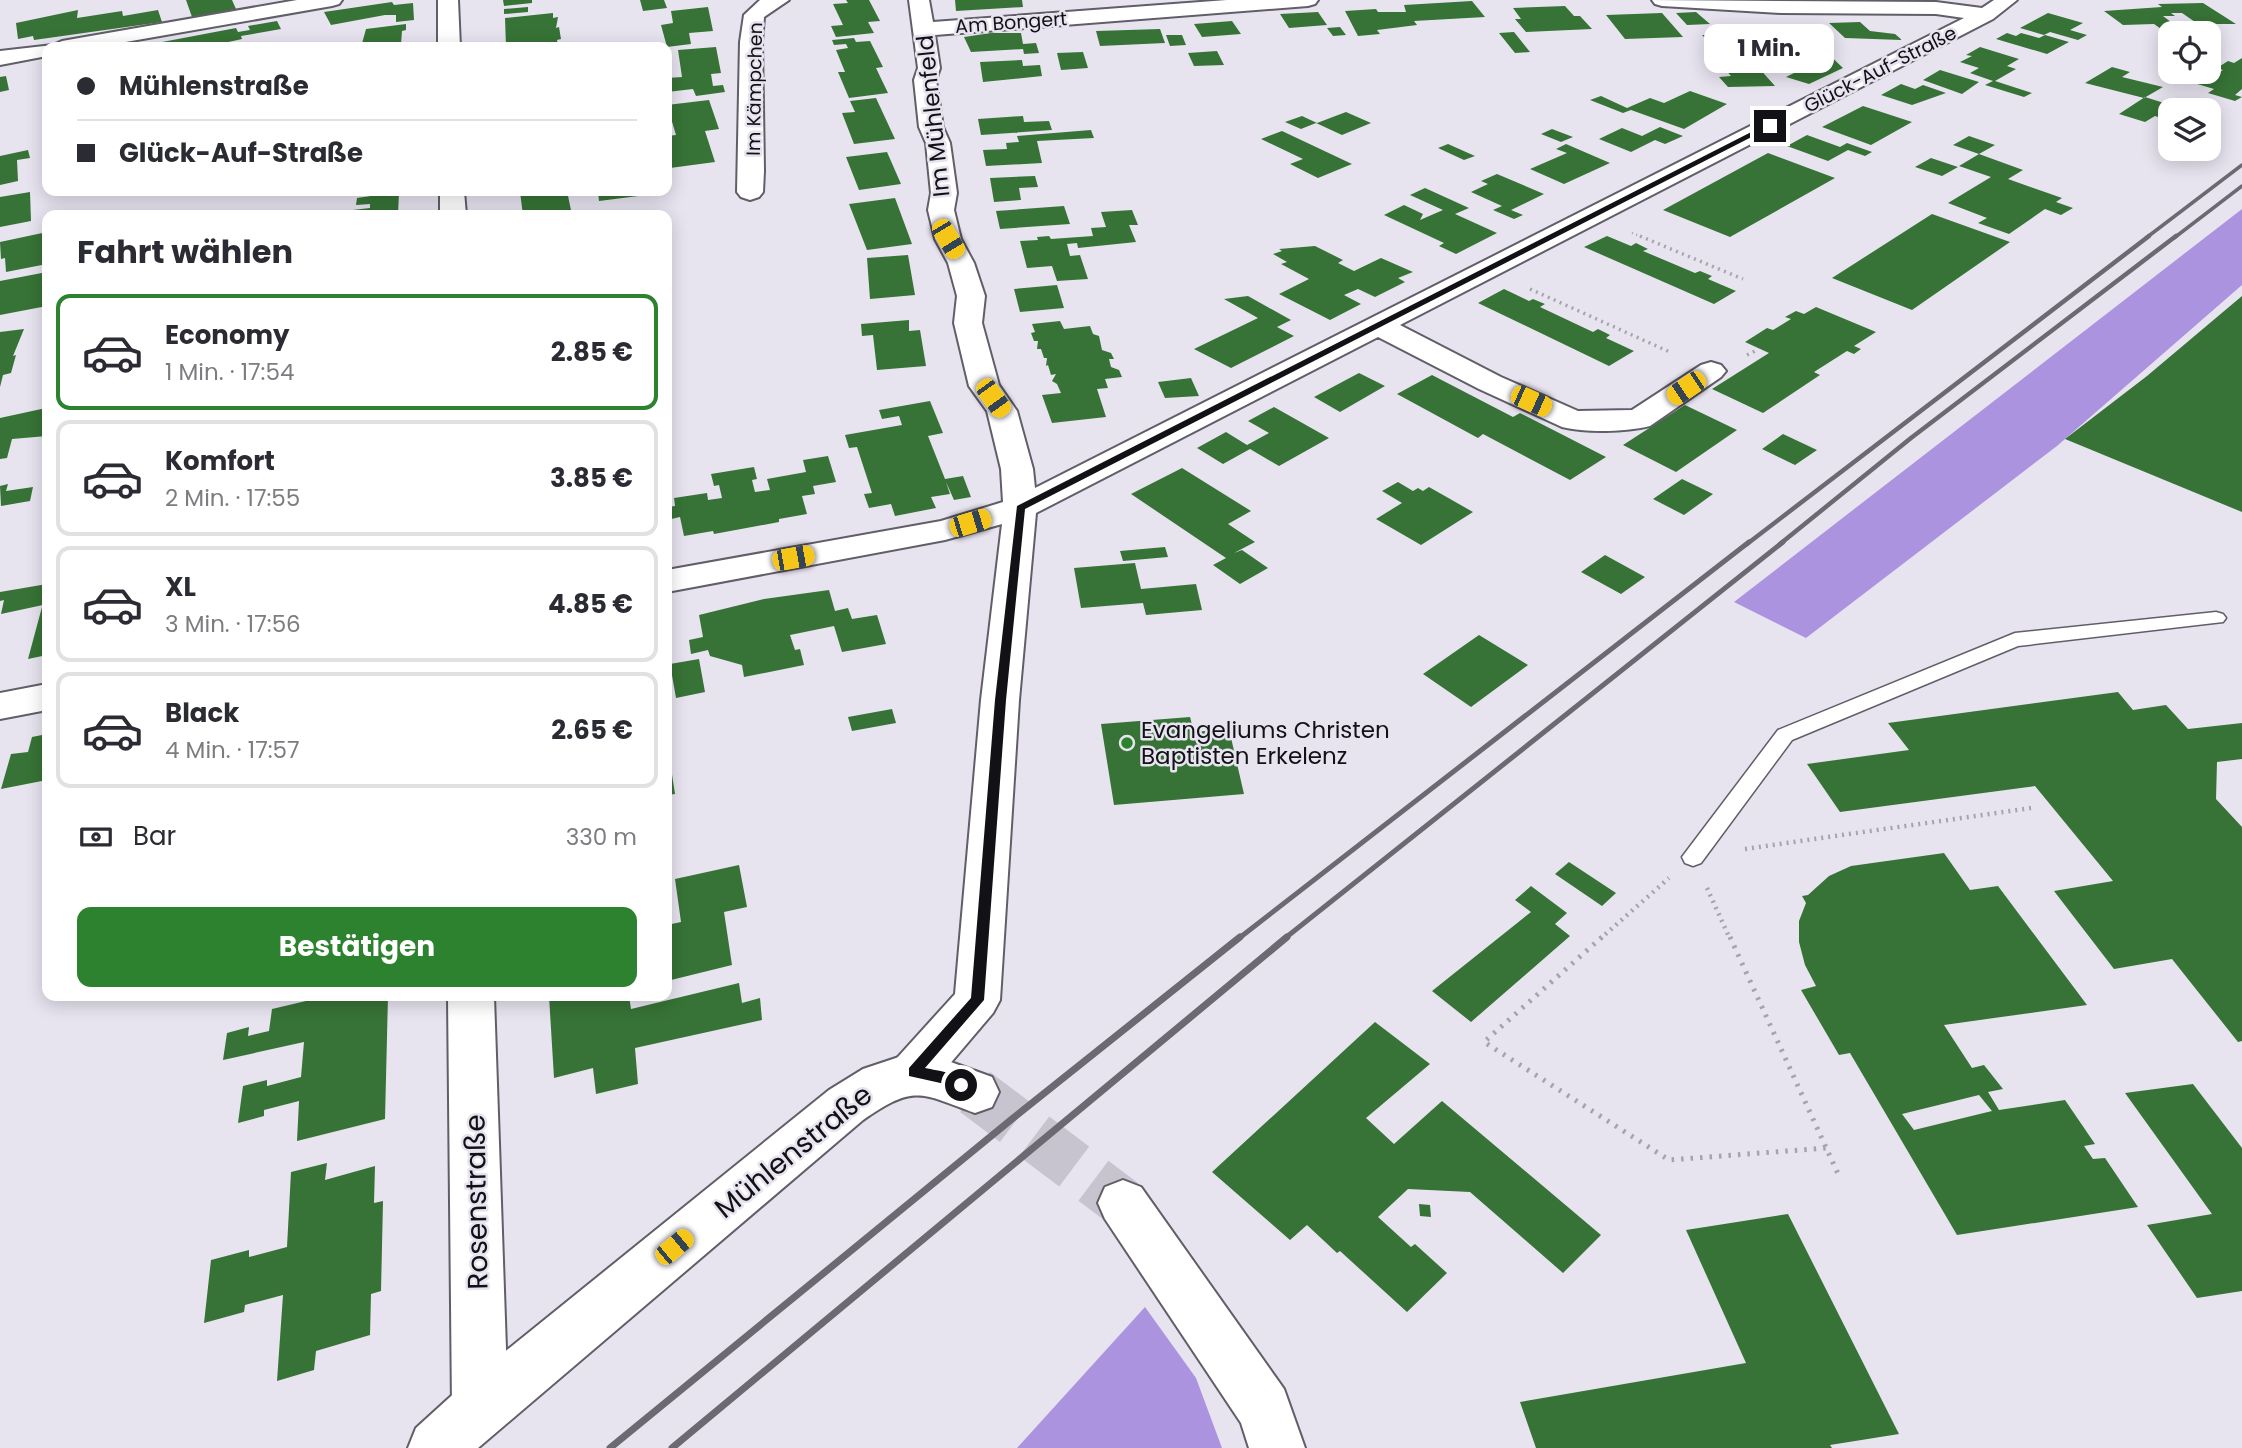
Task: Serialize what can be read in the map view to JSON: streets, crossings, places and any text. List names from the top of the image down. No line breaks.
{"streets":{"street":["Am Bongert","Glück-Auf-Straße","Im Kämpchen","Im Mühlenfeld","Mühlenstraße","Rosenstraße"]},"crossings":[["Am Bongert","Im Mühlenfeld"],["Glück-Auf-Straße","Im Mühlenfeld"],["Im Mühlenfeld","Mühlenstraße"],["Mühlenstraße","Rosenstraße"]],"places":["Evangeliums Christen Baptisten Erkelenz"],"page":{"bubble":"1 Min.","banner":["Mühlenstraße","Glück-Auf-Straße"],"heading":"Fahrt wählen","list":[{"name":"Economy","note":"1 Min. · 17:54","value":"2.85 €"},{"name":"Komfort","note":"2 Min. · 17:55","value":"3.85 €"},{"name":"XL","note":"3 Min. · 17:56","value":"4.85 €"},{"name":"Black","note":"4 Min. · 17:57","value":"2.65 €"}],"pay":["Bar","330 m"],"buttons":"Bestätigen"}}
